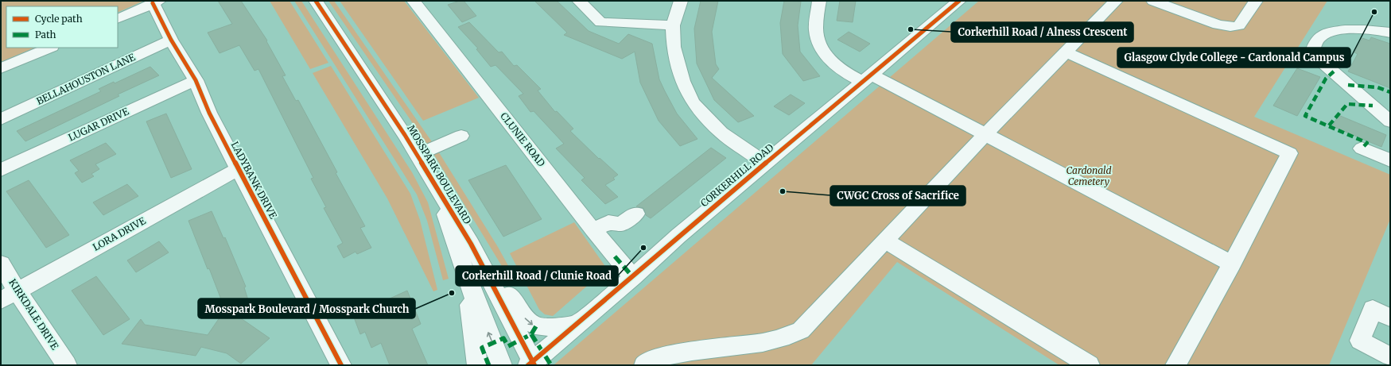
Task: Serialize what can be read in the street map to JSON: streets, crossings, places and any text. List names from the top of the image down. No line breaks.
{"streets":{"street":["BELLAHOUSTON LANE","LUGAR DRIVE","CLUNIE ROAD","MOSSPARK BOULEVARD","CORKERHILL ROAD","LADYBANK DRIVE","LORA DRIVE","KIRKDALE DRIVE"]},"crossings":[["BELLAHOUSTON LANE","LADYBANK DRIVE"],["LUGAR DRIVE","LADYBANK DRIVE"],["CLUNIE ROAD","CORKERHILL ROAD"],["MOSSPARK BOULEVARD","CORKERHILL ROAD"],["LADYBANK DRIVE","LORA DRIVE"],["LORA DRIVE","KIRKDALE DRIVE"]],"parks":["Cardonald Cemetery"],"places":["Glasgow Clyde College - Cardonald Campus","Corkerhill Road / Alness Crescent","CWGC Cross of Sacrifice","Corkerhill Road / Clunie Road","Mosspark Boulevard / Mosspark Church"],"legend":["Cycle path","Path"]}
